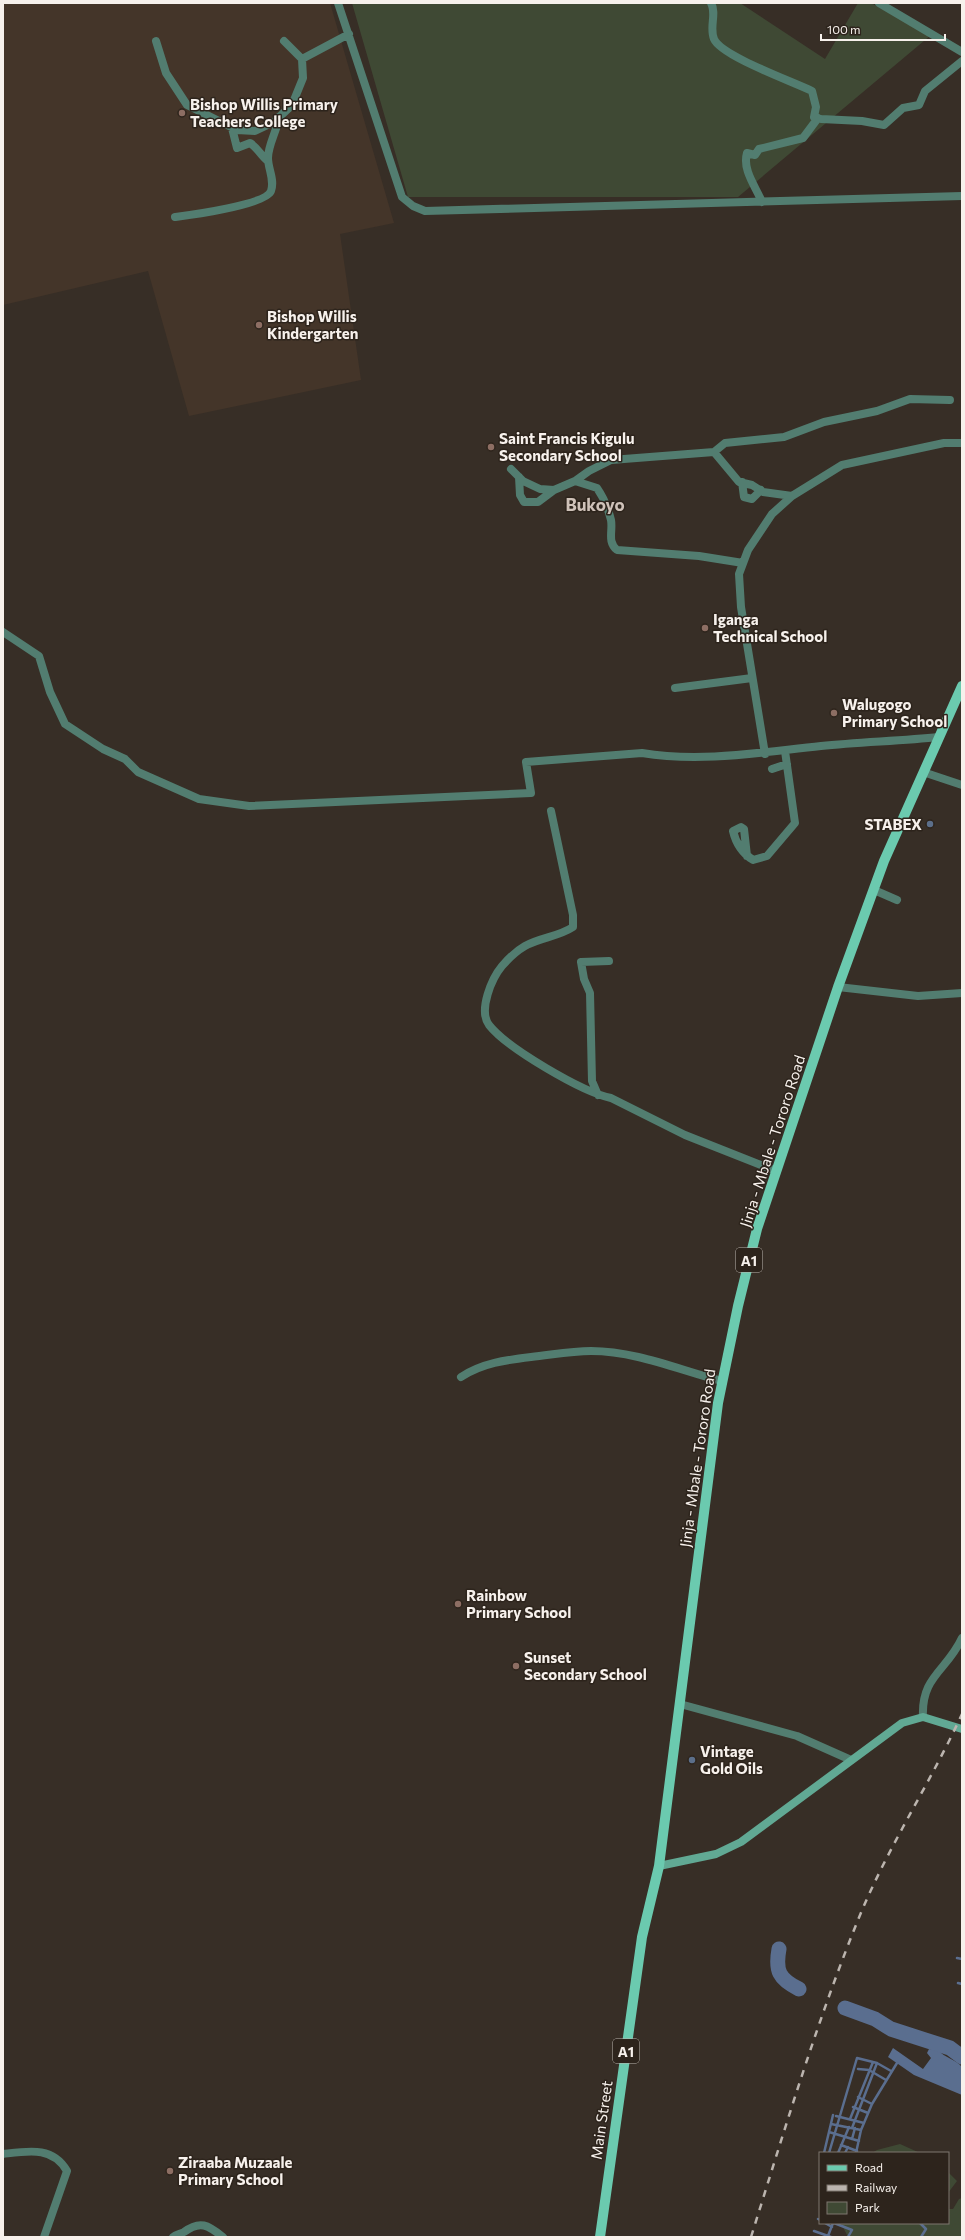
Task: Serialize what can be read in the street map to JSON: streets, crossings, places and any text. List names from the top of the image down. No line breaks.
{"streets":{"main road":["Jinja - Mbale - Tororo Road","A1","Main Street"]},"crossings":[["Jinja - Mbale - Tororo Road","Main Street"]],"districts":["Bukoyo"],"places":["Bishop Willis Primary Teachers College","Bishop Willis Kindergarten","Saint Francis Kigulu Secondary School","Iganga Technical School","Walugogo Primary School","STABEX","Rainbow Primary School","Sunset Secondary School","Vintage Gold Oils","Ziraaba Muzaale Primary School"],"legend":["Road","Railway","Park"],"scale_bar":"100 m"}
